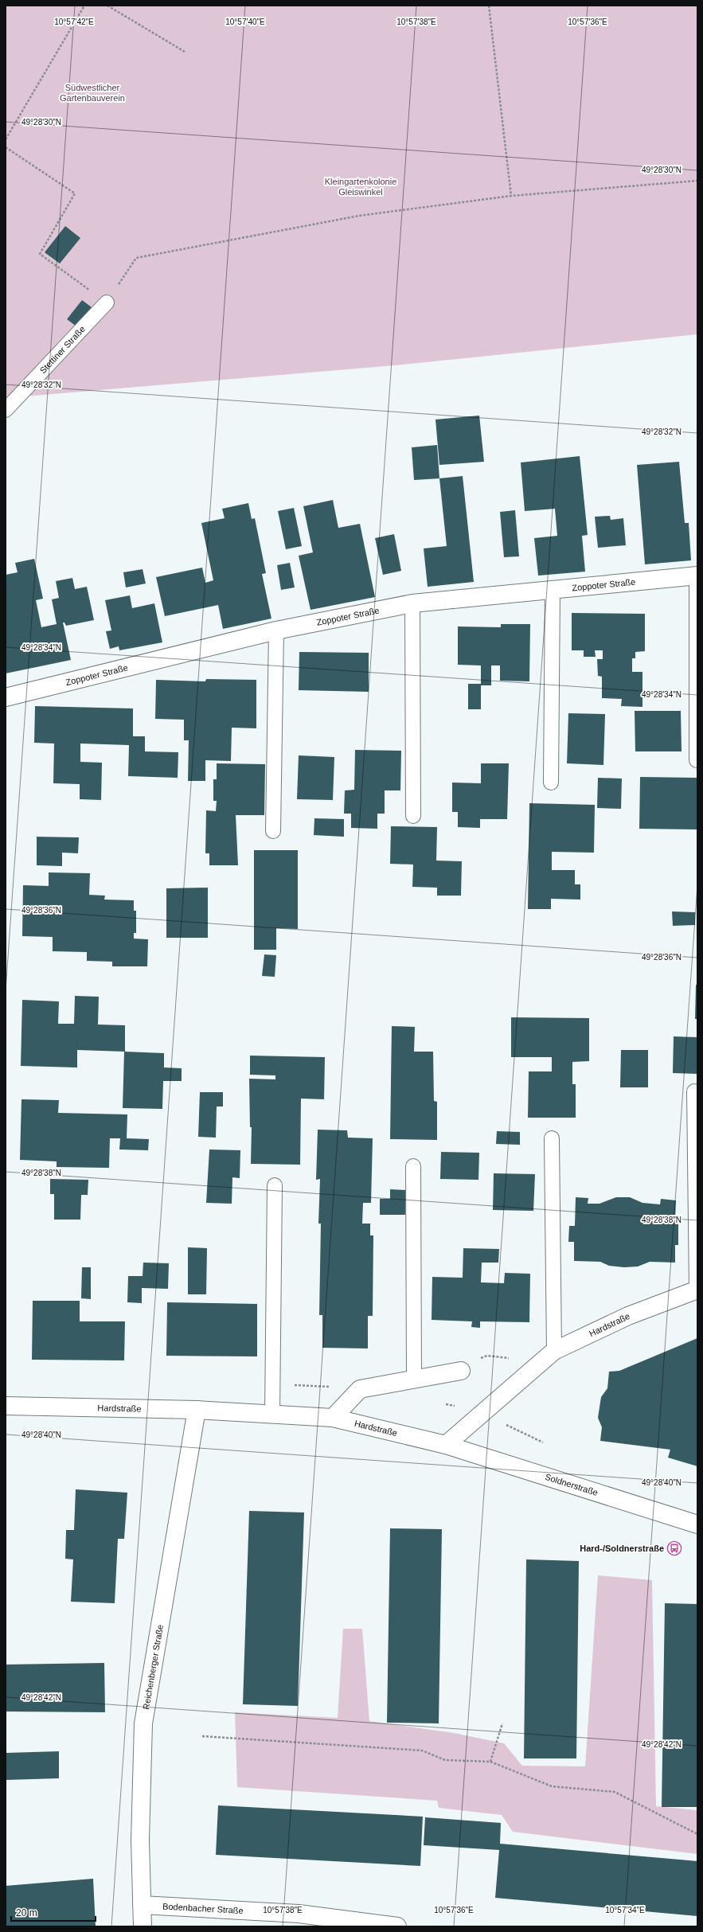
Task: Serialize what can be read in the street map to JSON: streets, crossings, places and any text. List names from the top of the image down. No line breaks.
{"streets":{"street":["Zoppoter Straße","Hardstraße","Soldnerstraße","Reichenberger Straße","Bodenbacher Straße"],"lane":["Stettiner Straße"]},"crossings":[["Hardstraße","Soldnerstraße"],["Hardstraße","Reichenberger Straße"],["Reichenberger Straße","Bodenbacher Straße"]],"parks":["Südwestlicher Gartenbauverein","Kleingartenkolonie Gleiswinkel"],"places":{"bus stop":["Hard-/Soldnerstraße"]},"scale_bar":"20 m","coordinates":["10°57'42\"E","10°57'40\"E","10°57'38\"E","10°57'36\"E","49°28'30\"N","49°28'32\"N","49°28'34\"N","49°28'36\"N","49°28'38\"N","49°28'40\"N","49°28'42\"N","10°57'34\"E"]}
